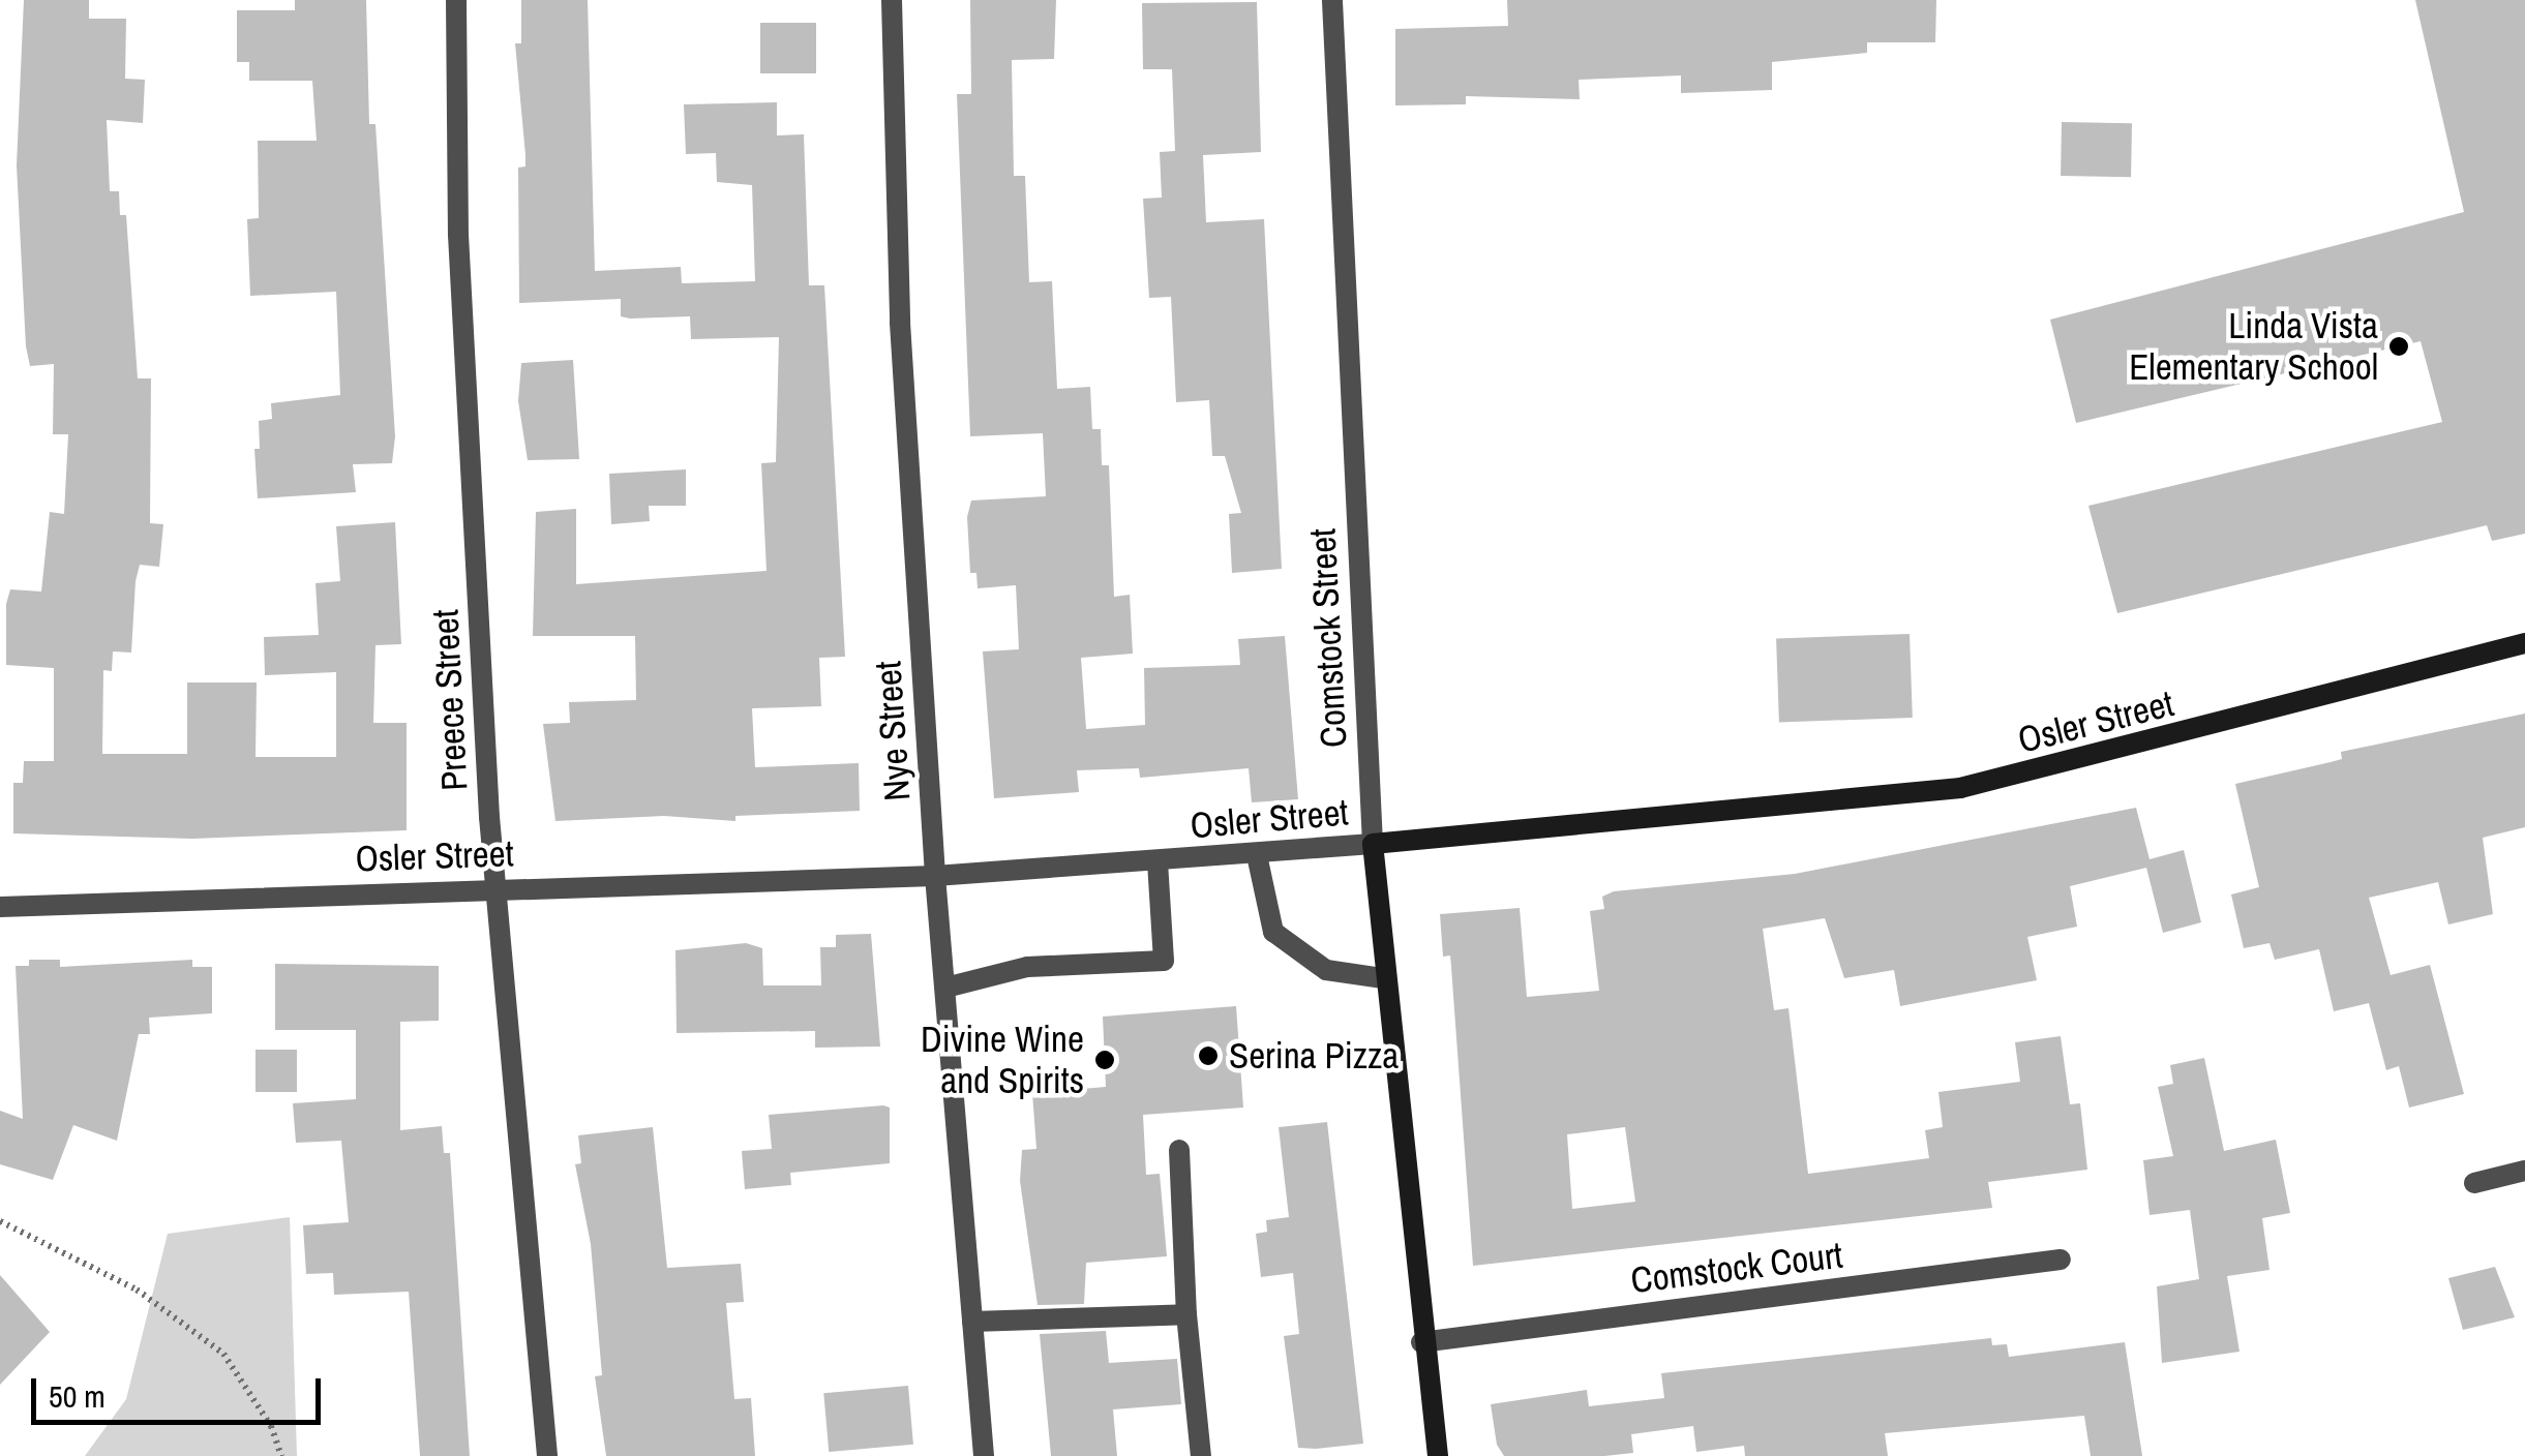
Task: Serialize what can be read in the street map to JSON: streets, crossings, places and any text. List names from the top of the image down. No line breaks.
{"streets":{"street":["Comstock Street","Preece Street","Osler Street","Nye Street","Comstock Court"]},"crossings":[["Comstock Street","Osler Street"],["Comstock Street","Comstock Court"],["Preece Street","Osler Street"],["Osler Street","Nye Street"]],"places":["Linda Vista Elementary School","Serina Pizza","Divine Wine and Spirits"],"scale_bar":"50 m"}
